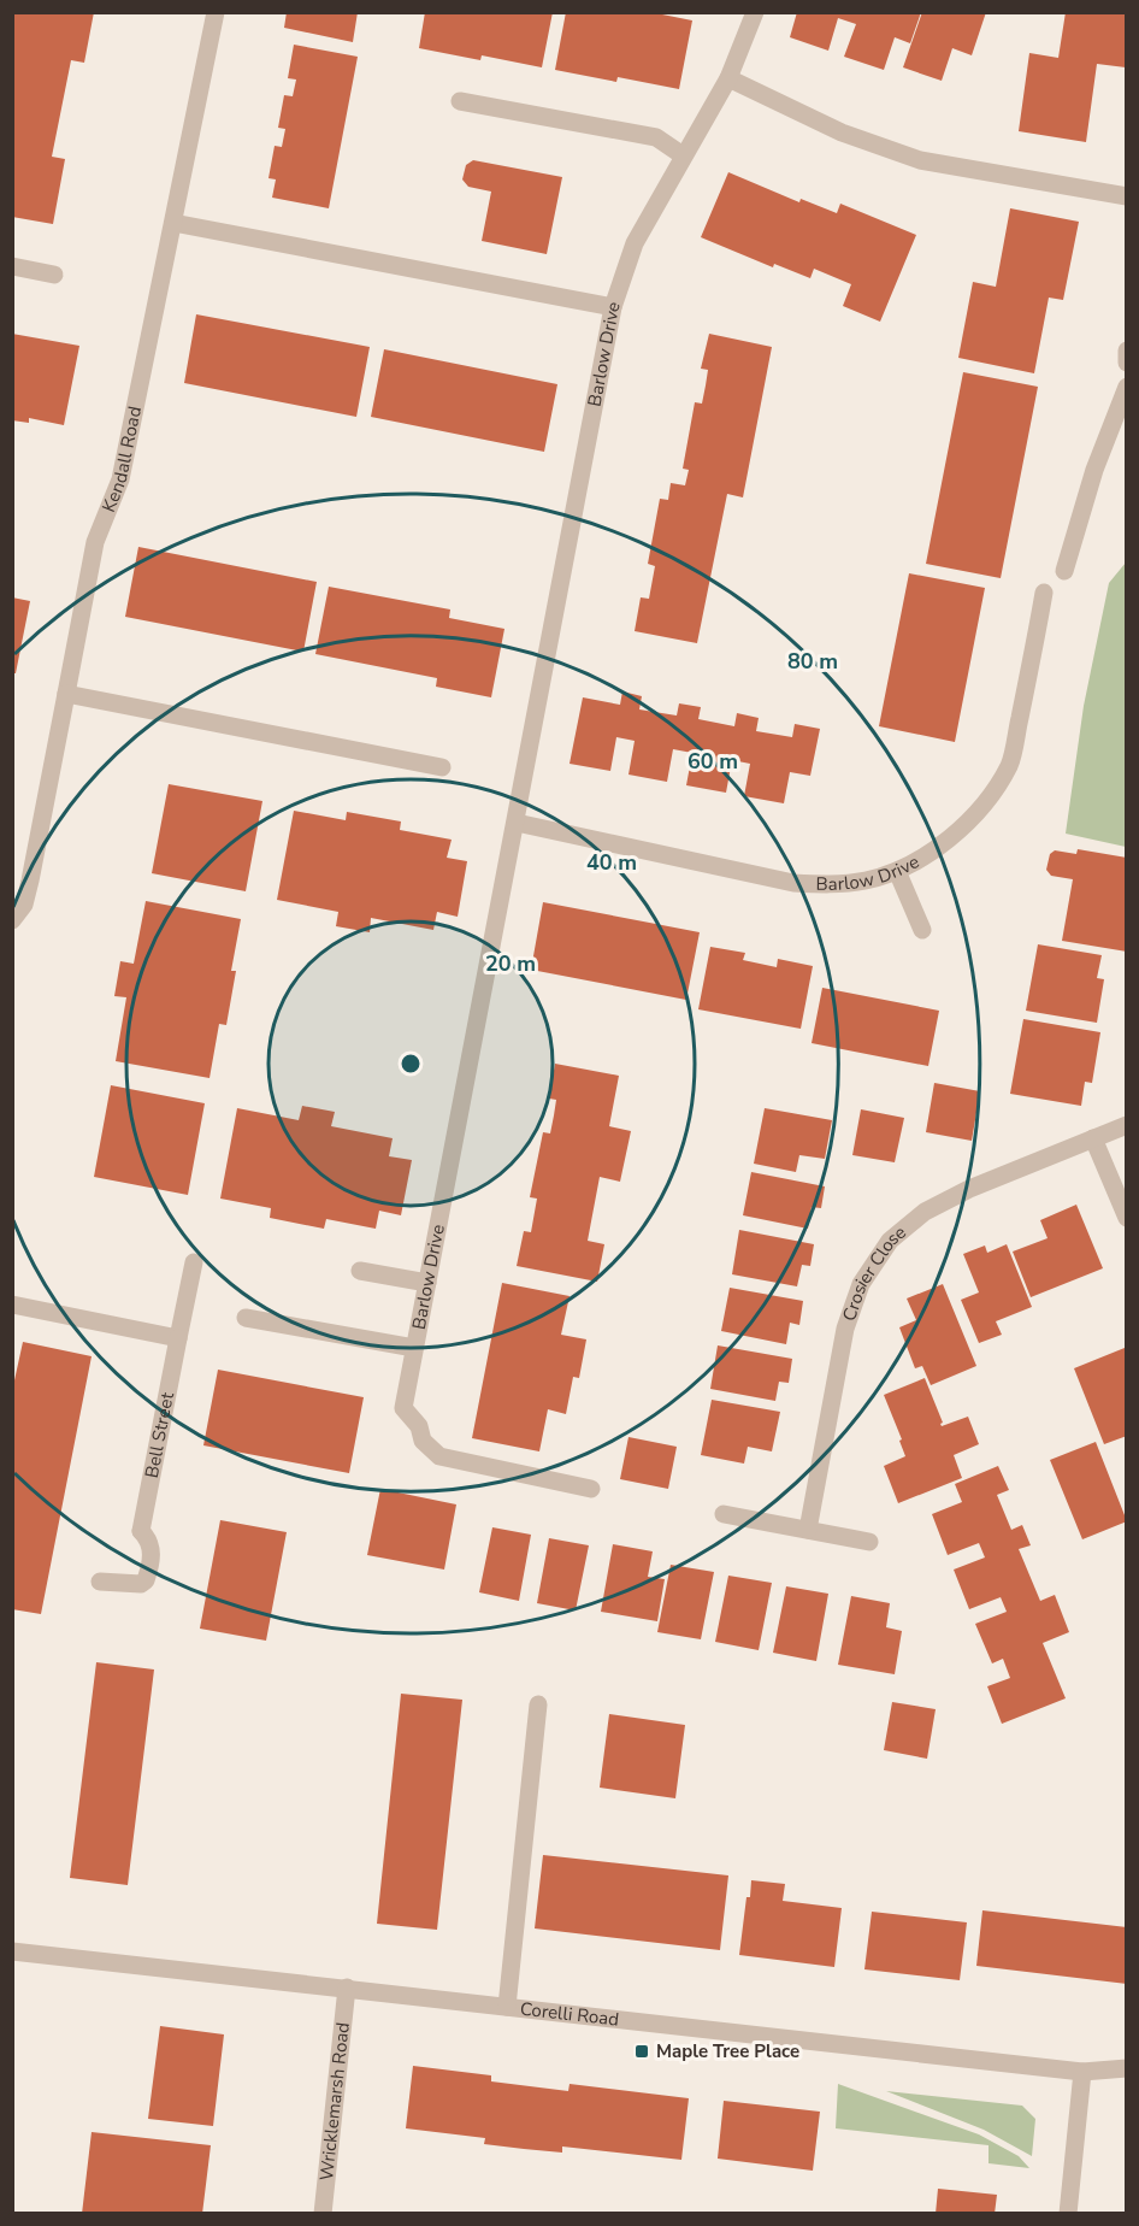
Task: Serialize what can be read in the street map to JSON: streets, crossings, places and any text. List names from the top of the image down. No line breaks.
{"streets":{"street":["Barlow Drive","Kendall Road","Crosier Close","Bell Street","Corelli Road","Wricklemarsh Road"]},"crossings":[["Corelli Road","Wricklemarsh Road"]],"places":{"transit":["Maple Tree Place"]},"rings":["80 m","60 m","40 m","20 m"]}
